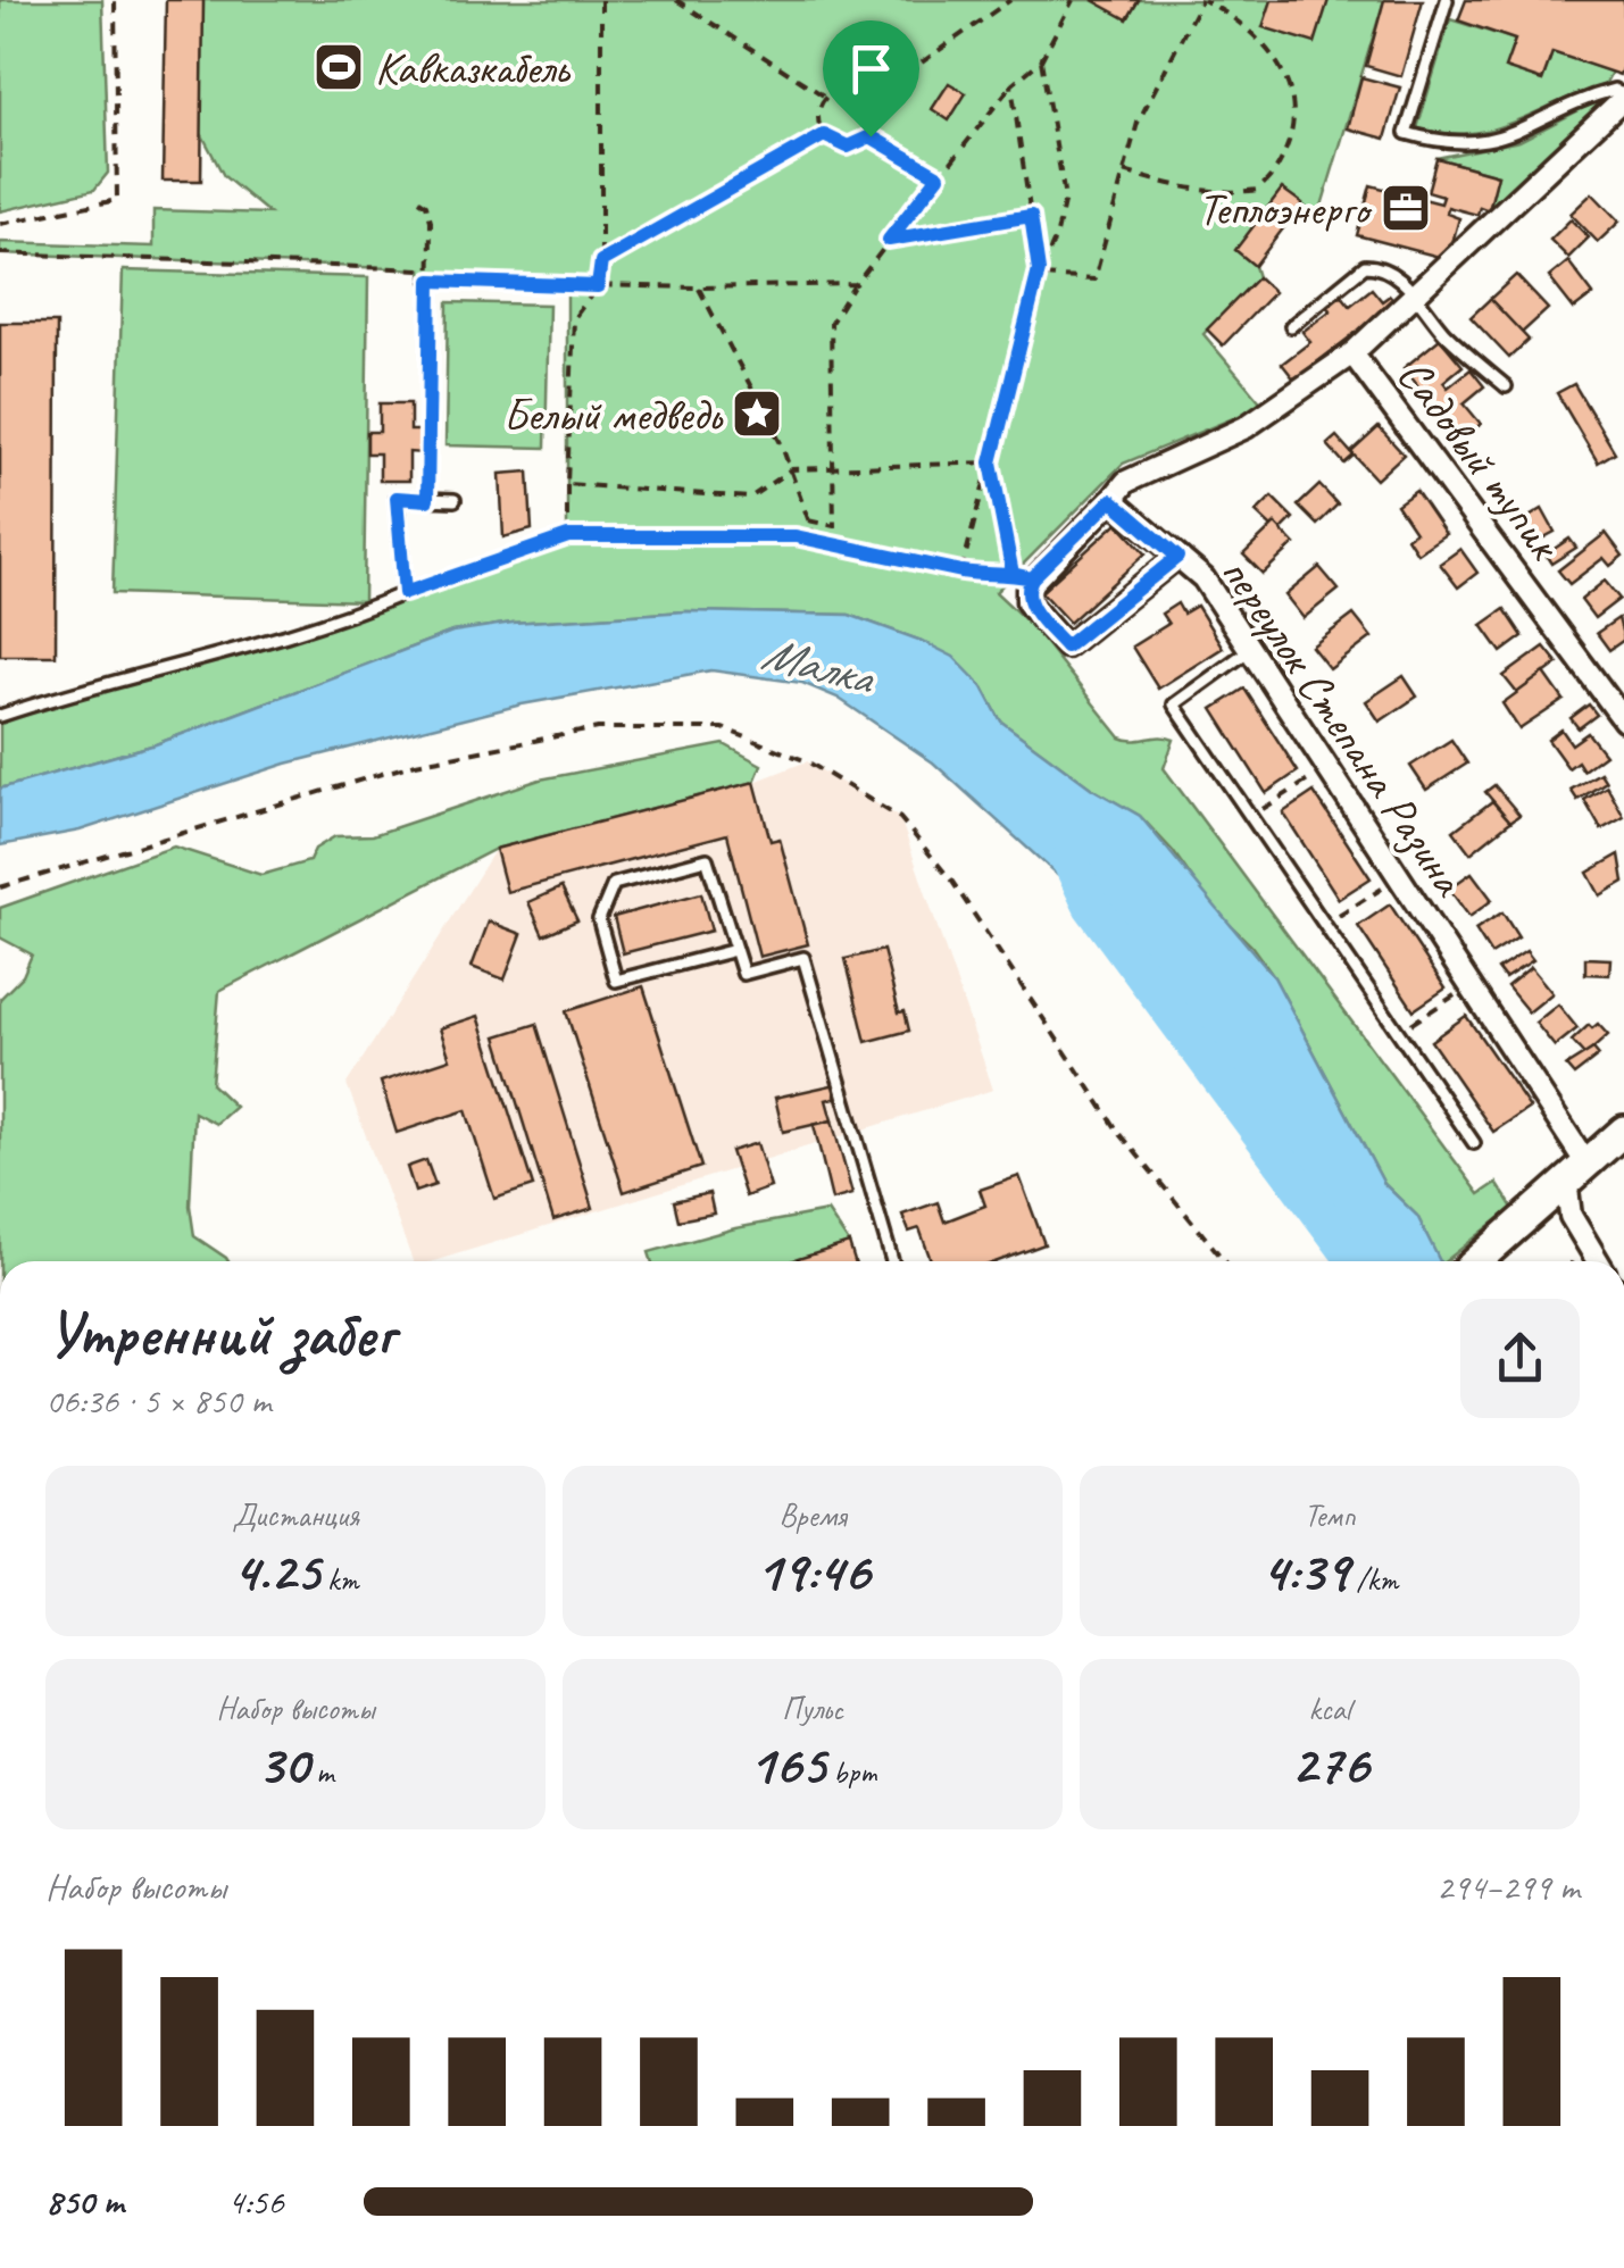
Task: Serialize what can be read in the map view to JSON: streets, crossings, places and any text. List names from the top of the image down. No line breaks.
{"streets":{"street":["Садовый тупик","переулок Степана Разина"]},"water":["Малка"],"places":{"sports":["Кавказкабель"],"office":["Теплоэнерго"],"place":["Белый медведь"]},"page":{"heading":["Утренний забег","06:36 · 5 × 850 m"],"stats":[["Дистанция","4.25 km"],["Время","19:46"],["Темп","4:39 /km"],["Набор высоты","30 m"],["Пульс","165 bpm"],["kcal","276"]],"chart":["Набор высоты","294–299 m"],"list":[{"name":"850 m","note":"4:56"}]}}
